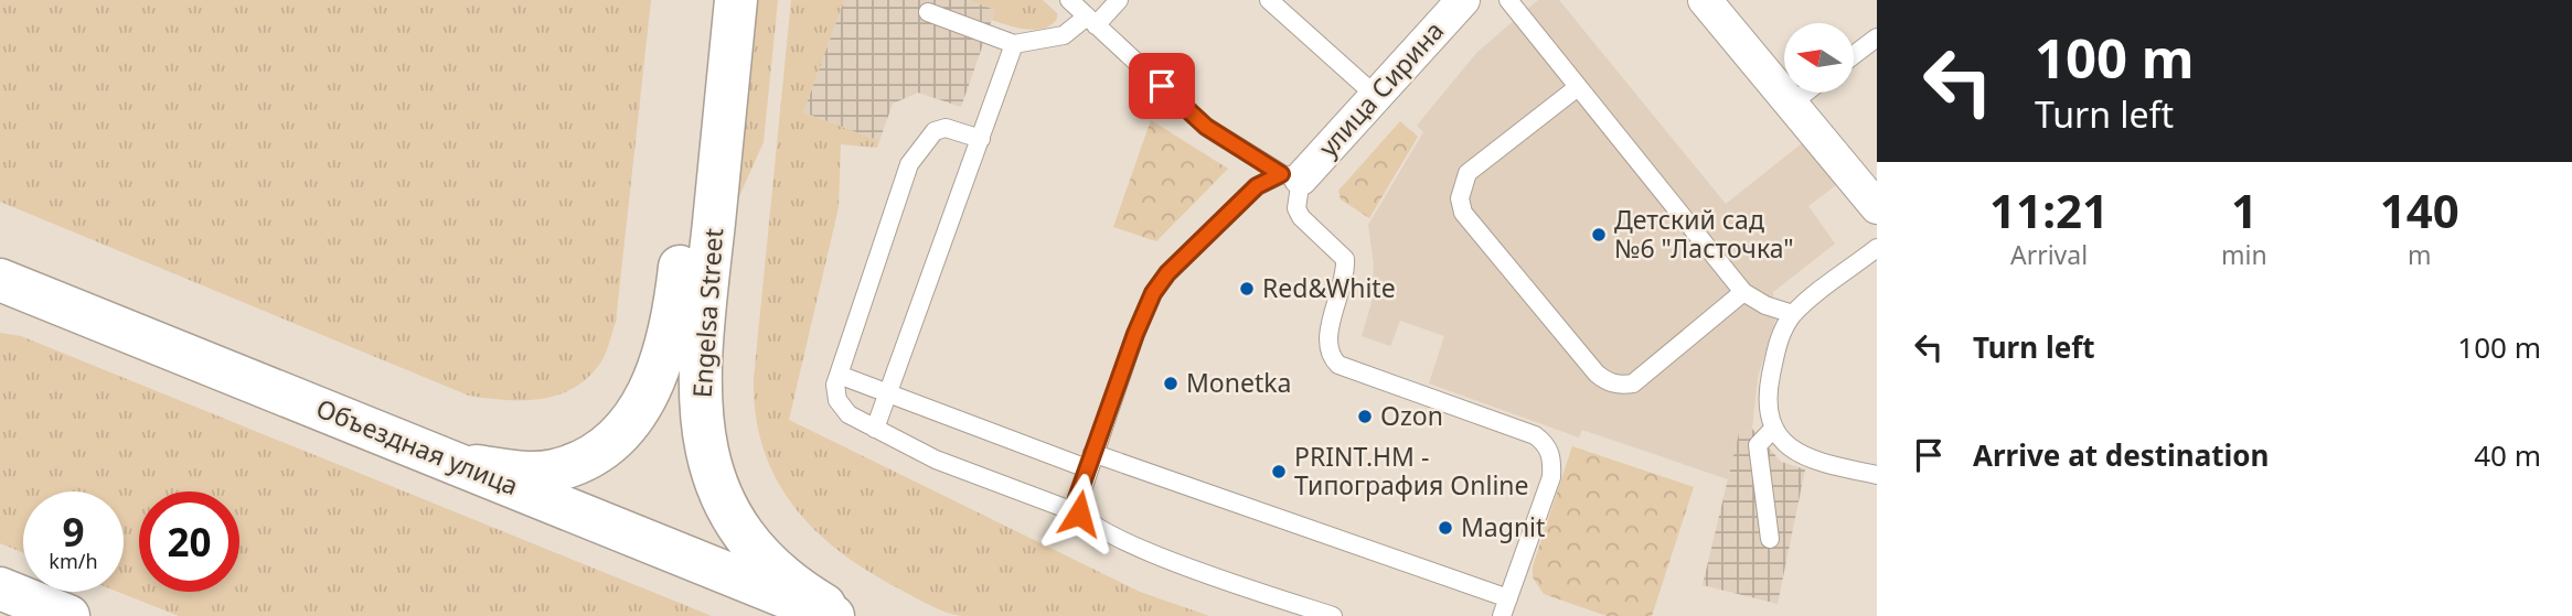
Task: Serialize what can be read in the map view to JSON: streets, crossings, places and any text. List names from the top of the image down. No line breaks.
{"streets":{"main road":["Engelsa Street","Объездная улица"],"street":["улица Сирина"]},"crossings":[["Engelsa Street","Объездная улица"]],"places":["Детский сад №6 \"Ласточка\"","Red&White","Monetka","Ozon","PRINT.HM - Типография Online","Magnit"],"north":"left","page":{"turn":["100 m","Turn left"],"eta":["11:21","Arrival","1","min","140","m"],"list":[{"name":"Turn left","value":"100 m"},{"name":"Arrive at destination","value":"40 m"}],"speed":"9 km/h","limit":"20"}}
